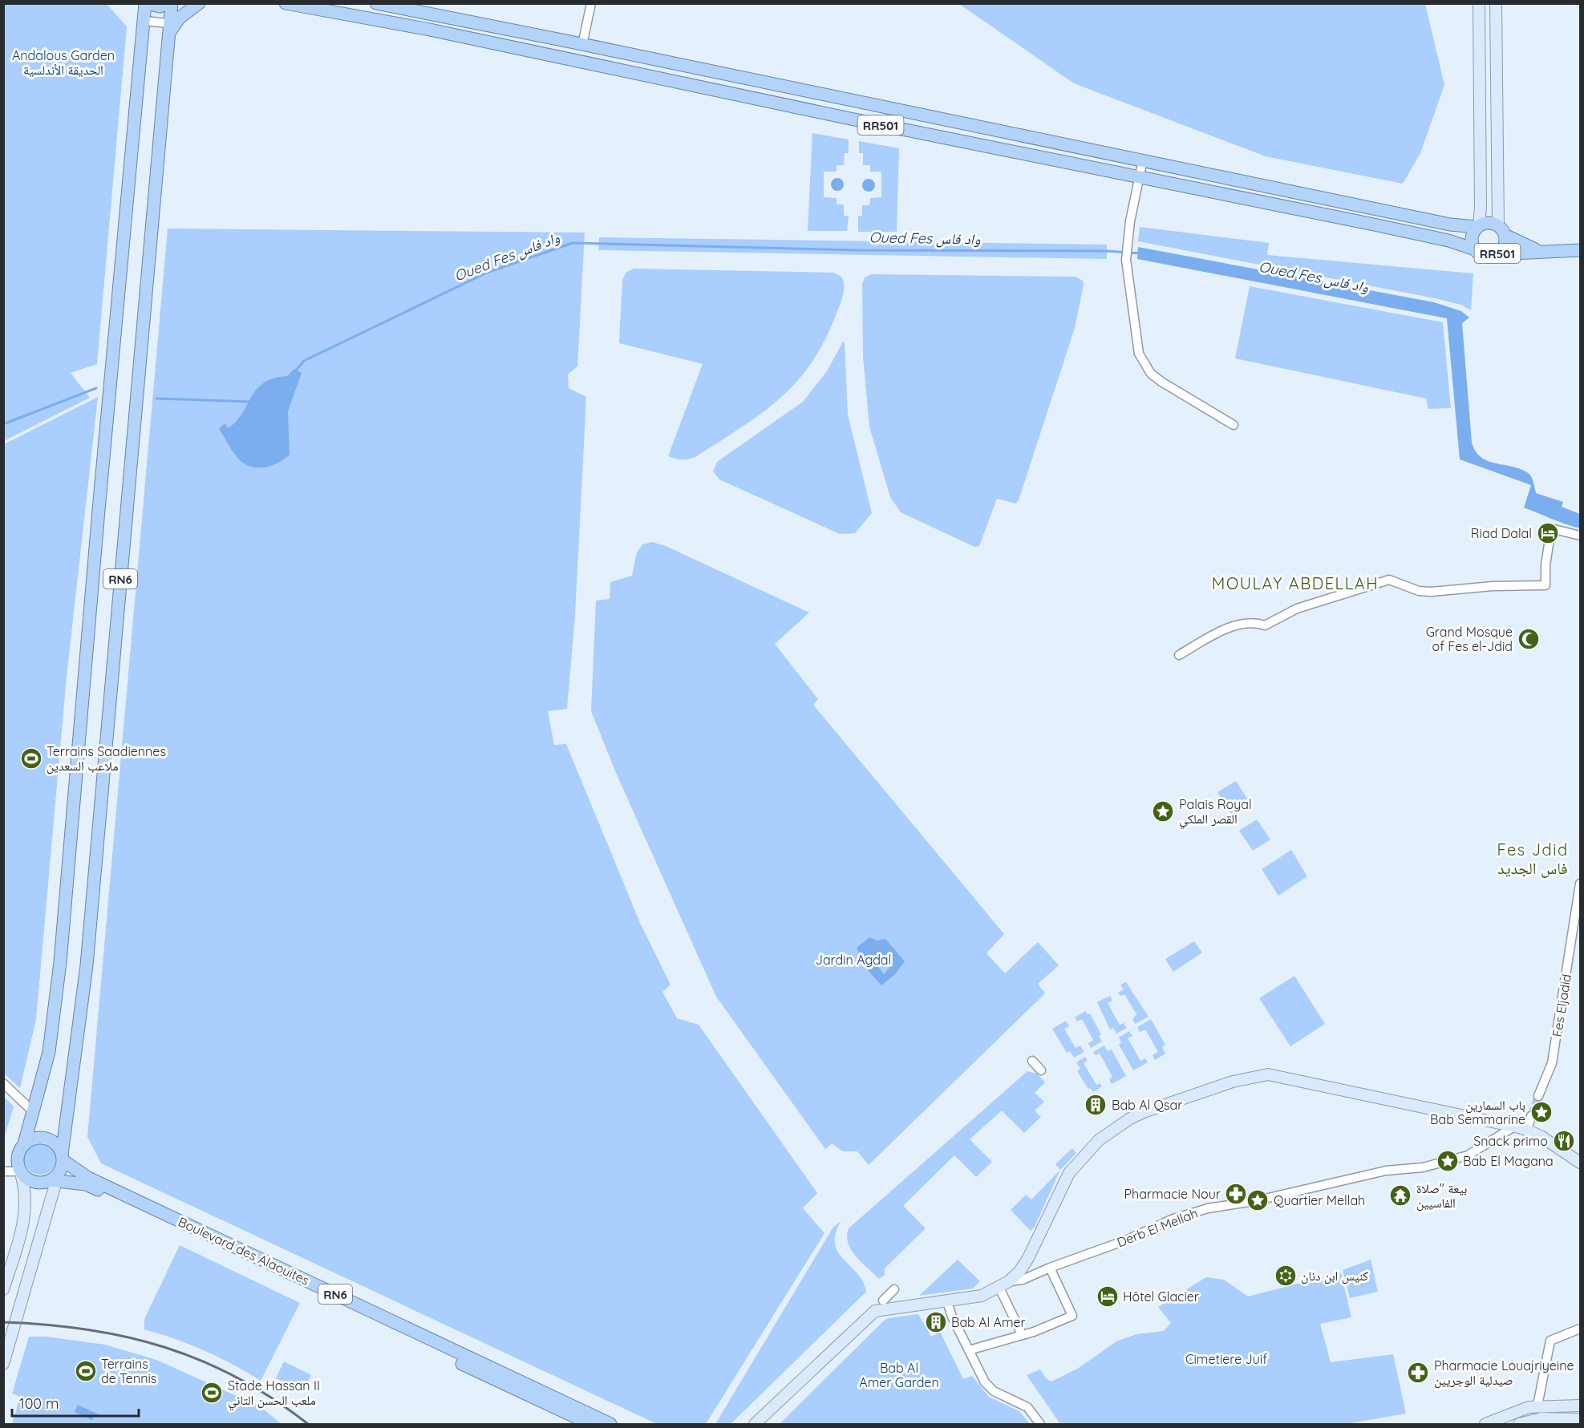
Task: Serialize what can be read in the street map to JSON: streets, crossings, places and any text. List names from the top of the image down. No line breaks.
{"streets":{"main road":["RR501","RN6","Boulevard des Alaouites"],"street":["Fes Eljadid","Derb El Mellah"]},"crossings":[["RN6","Boulevard des Alaouites"]],"districts":["MOULAY ABDELLAH","Fes Jdid فاس الجديد"],"water":["Oued Fes واد فاس"],"parks":["Andalous Garden الحديقة الأندلسية","Jardin Agdal","Cimetiere Juif","Bab Al Amer Garden"],"places":{"hotel":["Riad Dalal","Hôtel Glacier"],"mosque":["Grand Mosque of Fes el-Jdid"],"sports":["Terrains Saadiennes ملاعب السعدين","Terrains de Tennis","Stade Hassan II ملعب الحسن التاني"],"place":["Palais Royal القصر الملكي","باب السمارين Bab Semmarine","Bab El Magana","Quartier Mellah"],"building":["Bab Al Qsar","Bab Al Amer"],"restaurant":["Snack primo"],"pharmacy":["Pharmacie Nour","Pharmacie Louajriyeine صيدلية الوجريين"],"temple":["بيعة \"صلاة الفاسيين"],"synagogue":["كنيس ابن دنان"]},"scale_bar":"100 m"}
